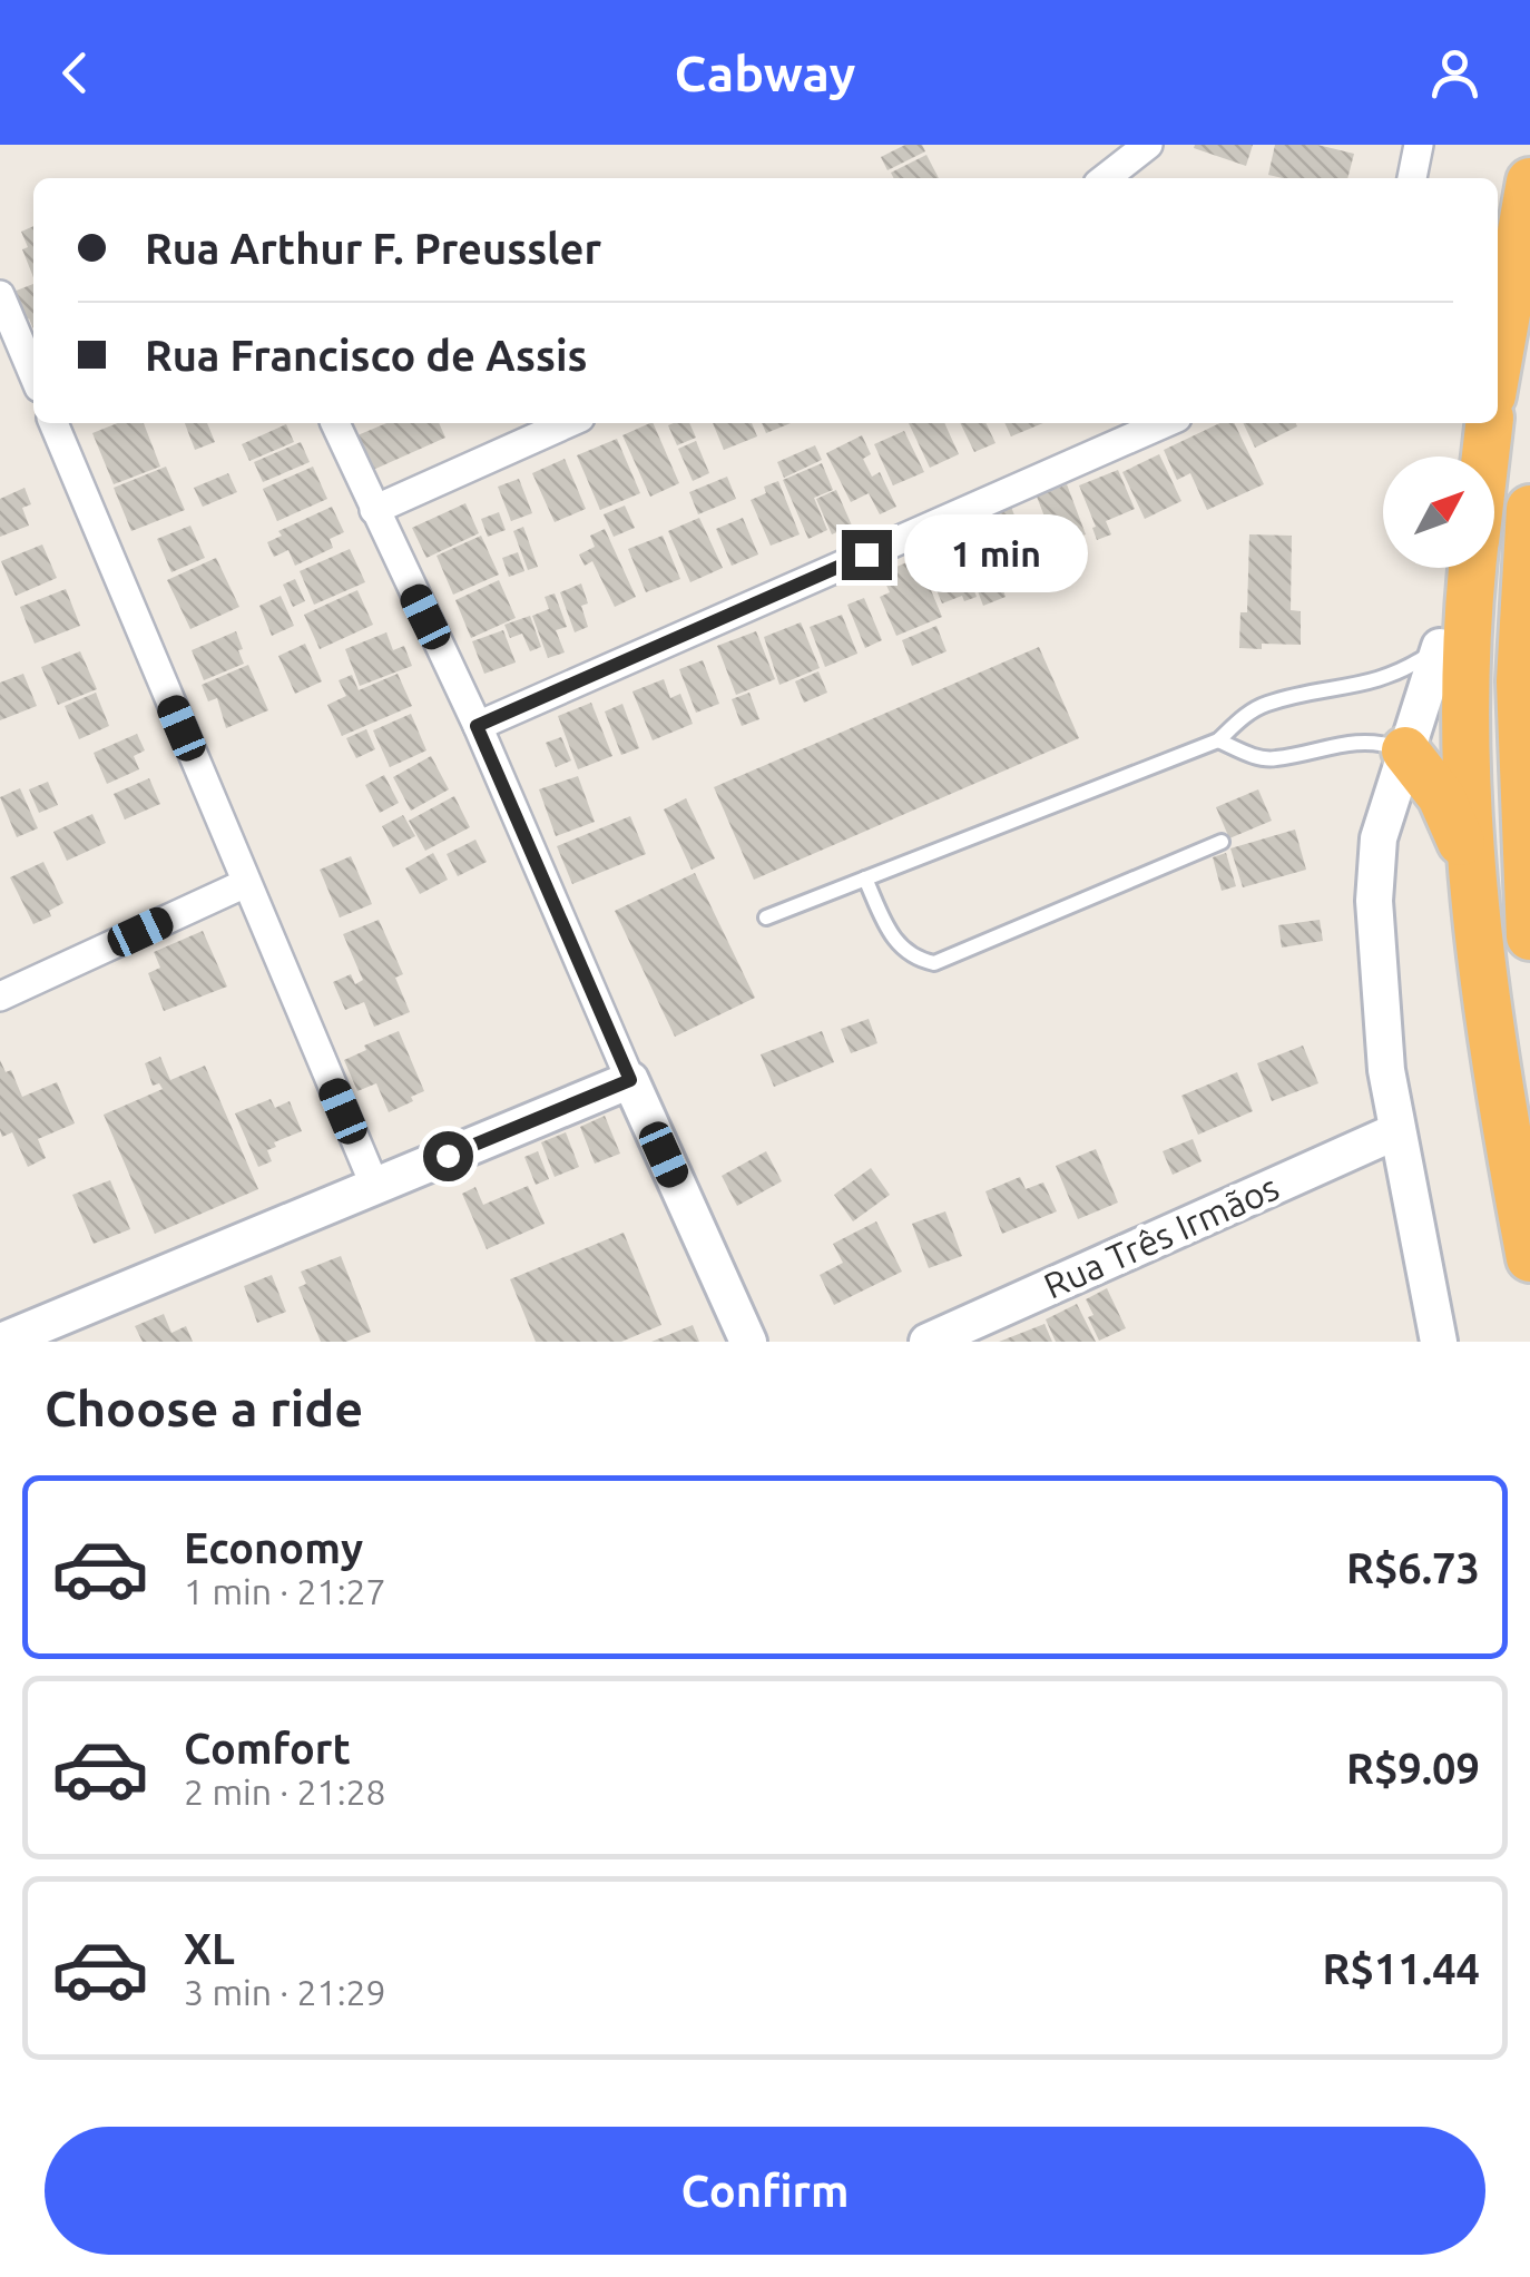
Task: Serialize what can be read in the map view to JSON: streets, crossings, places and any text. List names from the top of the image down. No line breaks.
{"streets":{"street":["Rua Três Irmãos"]},"north":"top right","page":{"header":"Cabway","banner":["Rua Arthur F. Preussler","Rua Francisco de Assis"],"bubble":"1 min","heading":"Choose a ride","list":[{"name":"Economy","note":"1 min · 21:27","value":"R$6.73"},{"name":"Comfort","note":"2 min · 21:28","value":"R$9.09"},{"name":"XL","note":"3 min · 21:29","value":"R$11.44"}],"buttons":"Confirm"}}
